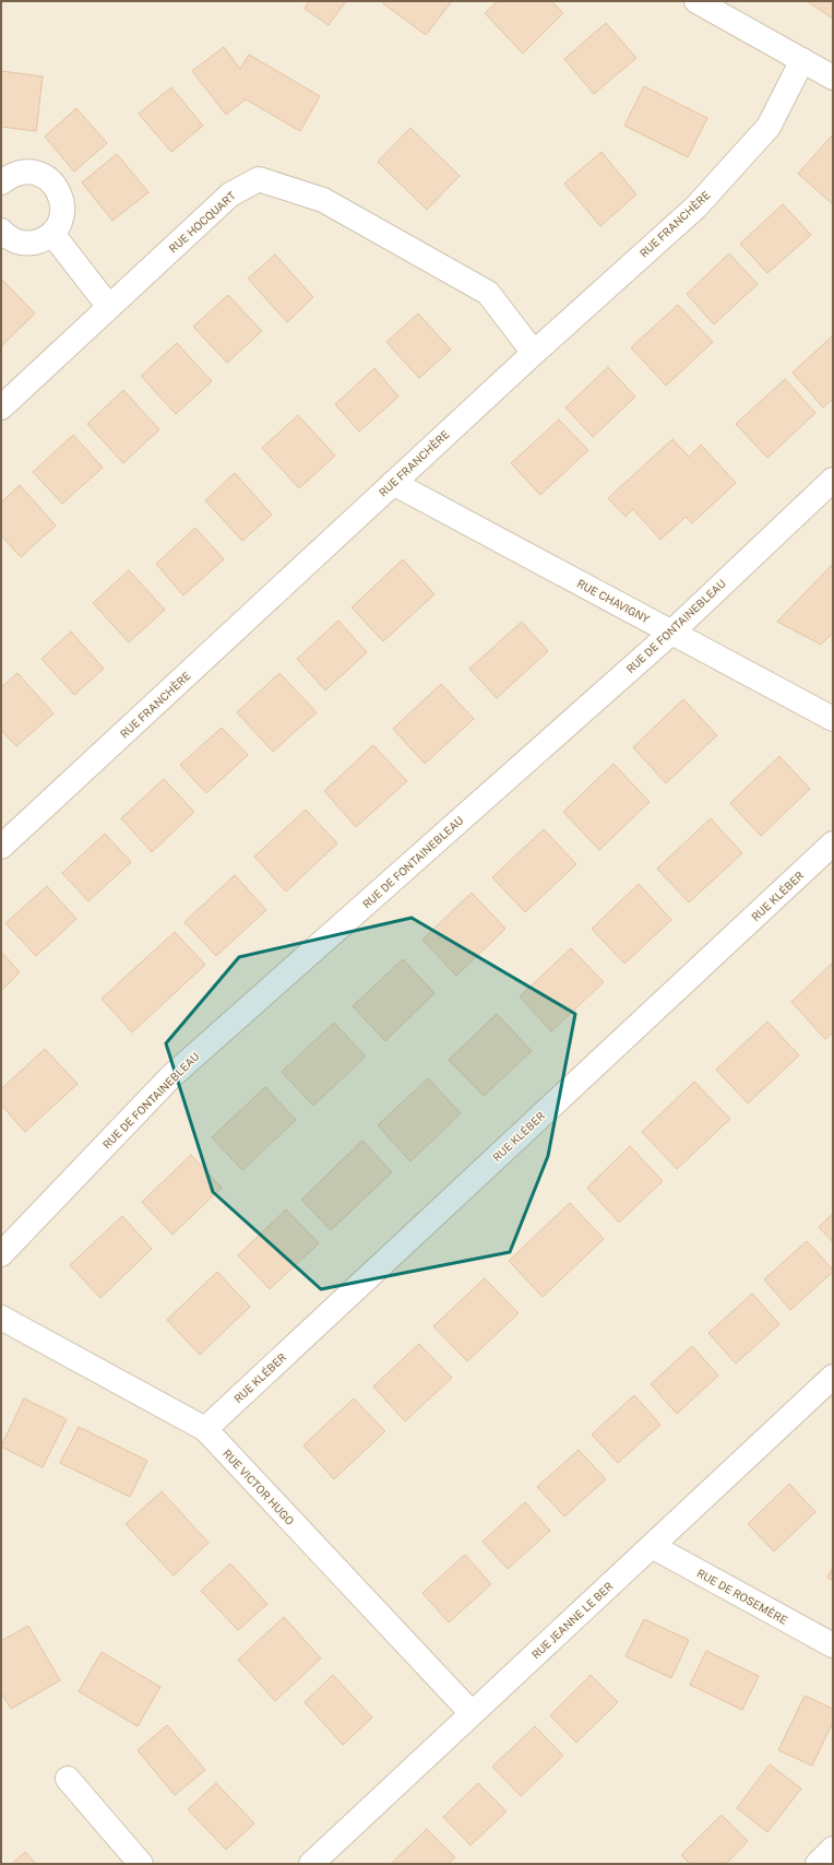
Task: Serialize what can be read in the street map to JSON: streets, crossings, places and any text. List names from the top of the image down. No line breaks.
{"streets":{"street":["RUE HOCQUART","RUE FRANCHÈRE","RUE CHAVIGNY","RUE DE FONTAINEBLEAU","RUE KLÉBER","RUE VICTOR HUGO","RUE DE ROSEMÈRE","RUE JEANNE LE BER"]},"crossings":[["RUE HOCQUART","RUE FRANCHÈRE"],["RUE FRANCHÈRE","RUE CHAVIGNY"],["RUE CHAVIGNY","RUE DE FONTAINEBLEAU"],["RUE KLÉBER","RUE VICTOR HUGO"],["RUE VICTOR HUGO","RUE JEANNE LE BER"],["RUE DE ROSEMÈRE","RUE JEANNE LE BER"]]}
